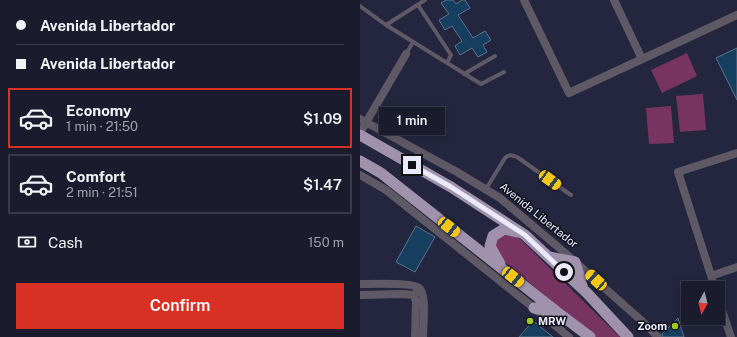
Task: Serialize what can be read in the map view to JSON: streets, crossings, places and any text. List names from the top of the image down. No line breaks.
{"streets":{"street":["Avenida Libertador"]},"places":["MRW","Zoom"],"north":"bottom","page":{"banner":["Avenida Libertador","Avenida Libertador"],"list":[{"name":"Economy","note":"1 min · 21:50","value":"$1.09"},{"name":"Comfort","note":"2 min · 21:51","value":"$1.47"}],"bubble":"1 min","pay":["Cash","150 m"],"buttons":"Confirm"}}
